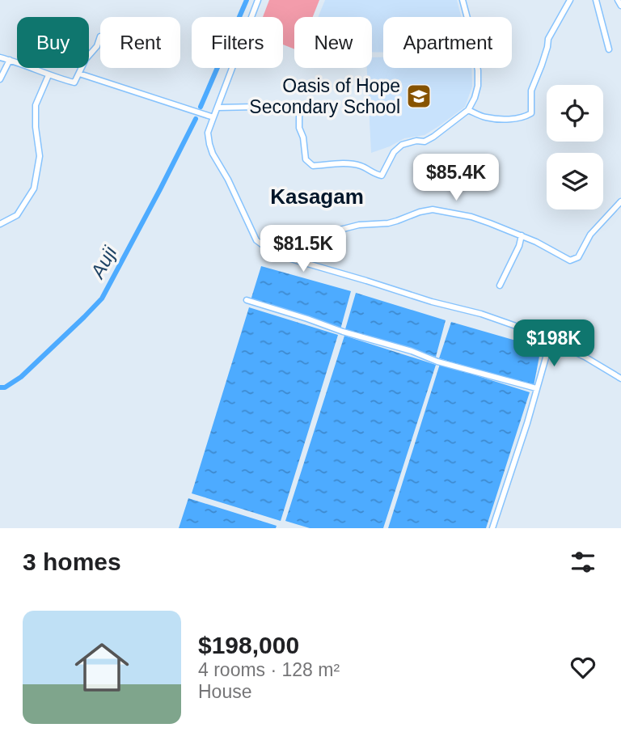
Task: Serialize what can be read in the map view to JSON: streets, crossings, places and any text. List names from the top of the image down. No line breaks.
{"districts":["Kasagam"],"water":["Auji"],"places":{"school or university":["Oasis of Hope Secondary School"]},"page":{"chip":["Buy","Rent","Filters","New","Apartment"],"price":["$85.4K","$81.5K","$198K"],"heading":"3 homes","list":[{"name":"$198,000","note":"4 rooms · 128 m² · House"}]}}
